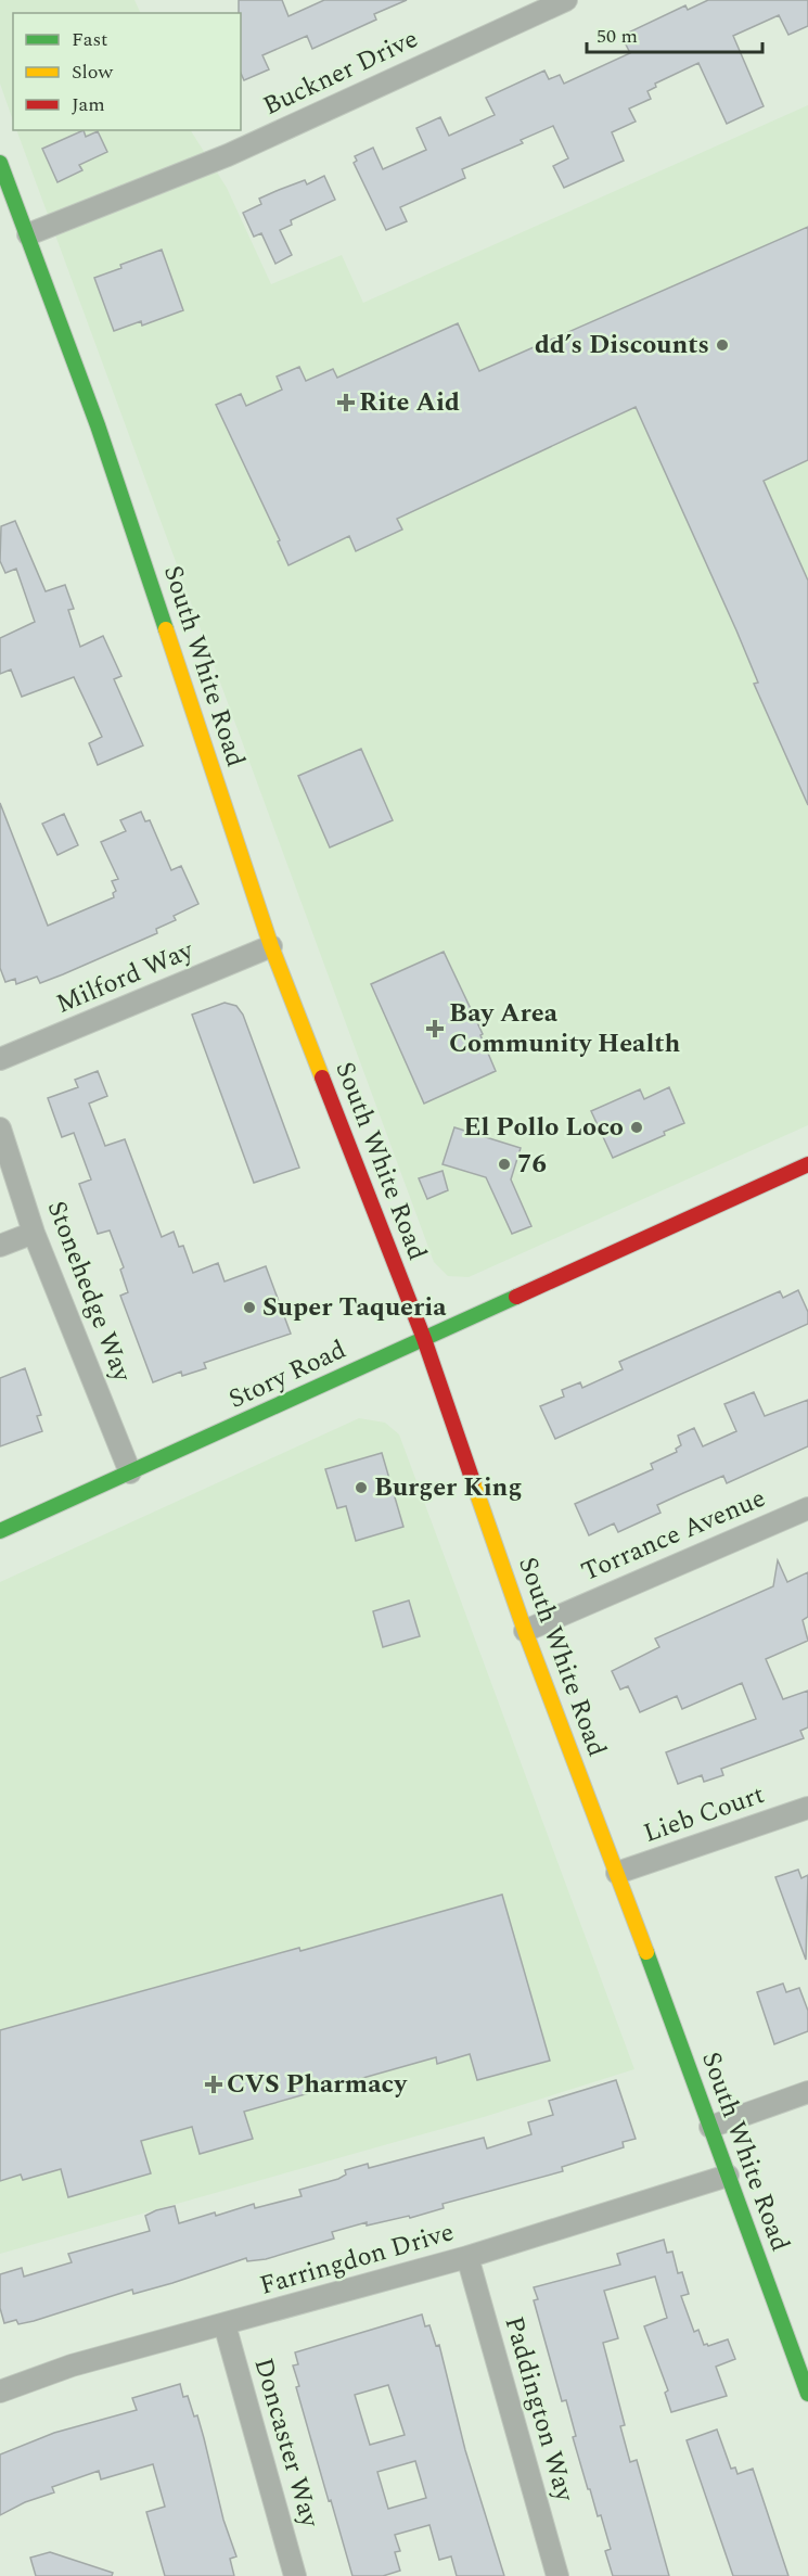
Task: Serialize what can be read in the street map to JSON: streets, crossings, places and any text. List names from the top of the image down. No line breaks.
{"streets":{"main road":["South White Road","Story Road"],"street":["Buckner Drive","Milford Way","Stonehedge Way","Torrance Avenue","Lieb Court","Farringdon Drive","Paddington Way","Doncaster Way"]},"crossings":[["Buckner Drive","South White Road"],["South White Road","Milford Way"],["South White Road","Story Road"],["South White Road","Torrance Avenue"],["South White Road","Lieb Court"],["South White Road","Farringdon Drive"],["Stonehedge Way","Story Road"],["Farringdon Drive","Paddington Way"],["Farringdon Drive","Doncaster Way"]],"places":{"other":["dd’s Discounts","El Pollo Loco","76","Super Taqueria","Burger King"],"health":["Rite Aid","Bay Area Community Health","CVS Pharmacy"]},"legend":["Fast","Slow","Jam"],"scale_bar":"50 m"}
